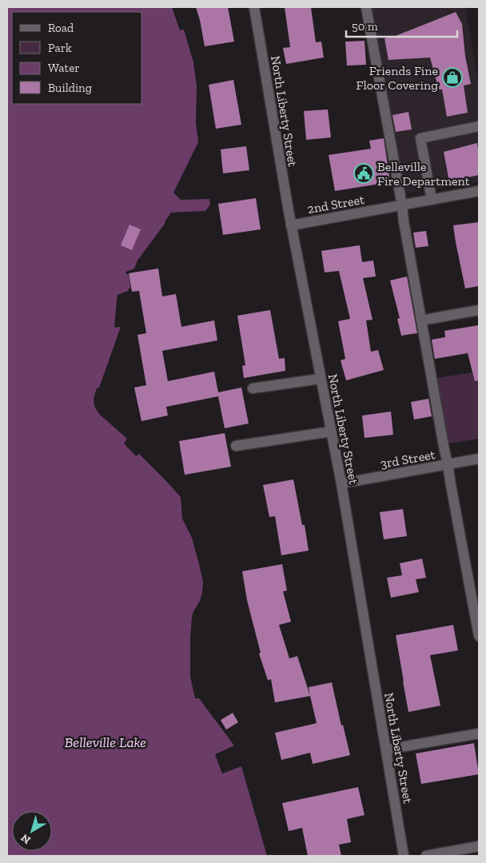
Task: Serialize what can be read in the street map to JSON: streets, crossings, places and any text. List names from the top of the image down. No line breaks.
{"streets":{"street":["North Liberty Street","2nd Street","3rd Street"]},"crossings":[["North Liberty Street","2nd Street"],["North Liberty Street","3rd Street"]],"water":["Belleville Lake"],"places":{"shop":["Friends Fine Floor Covering"],"public building":["Belleville Fire Department"]},"legend":["Road","Park","Water","Building"],"scale_bar":"50 m","north":"bottom left"}
